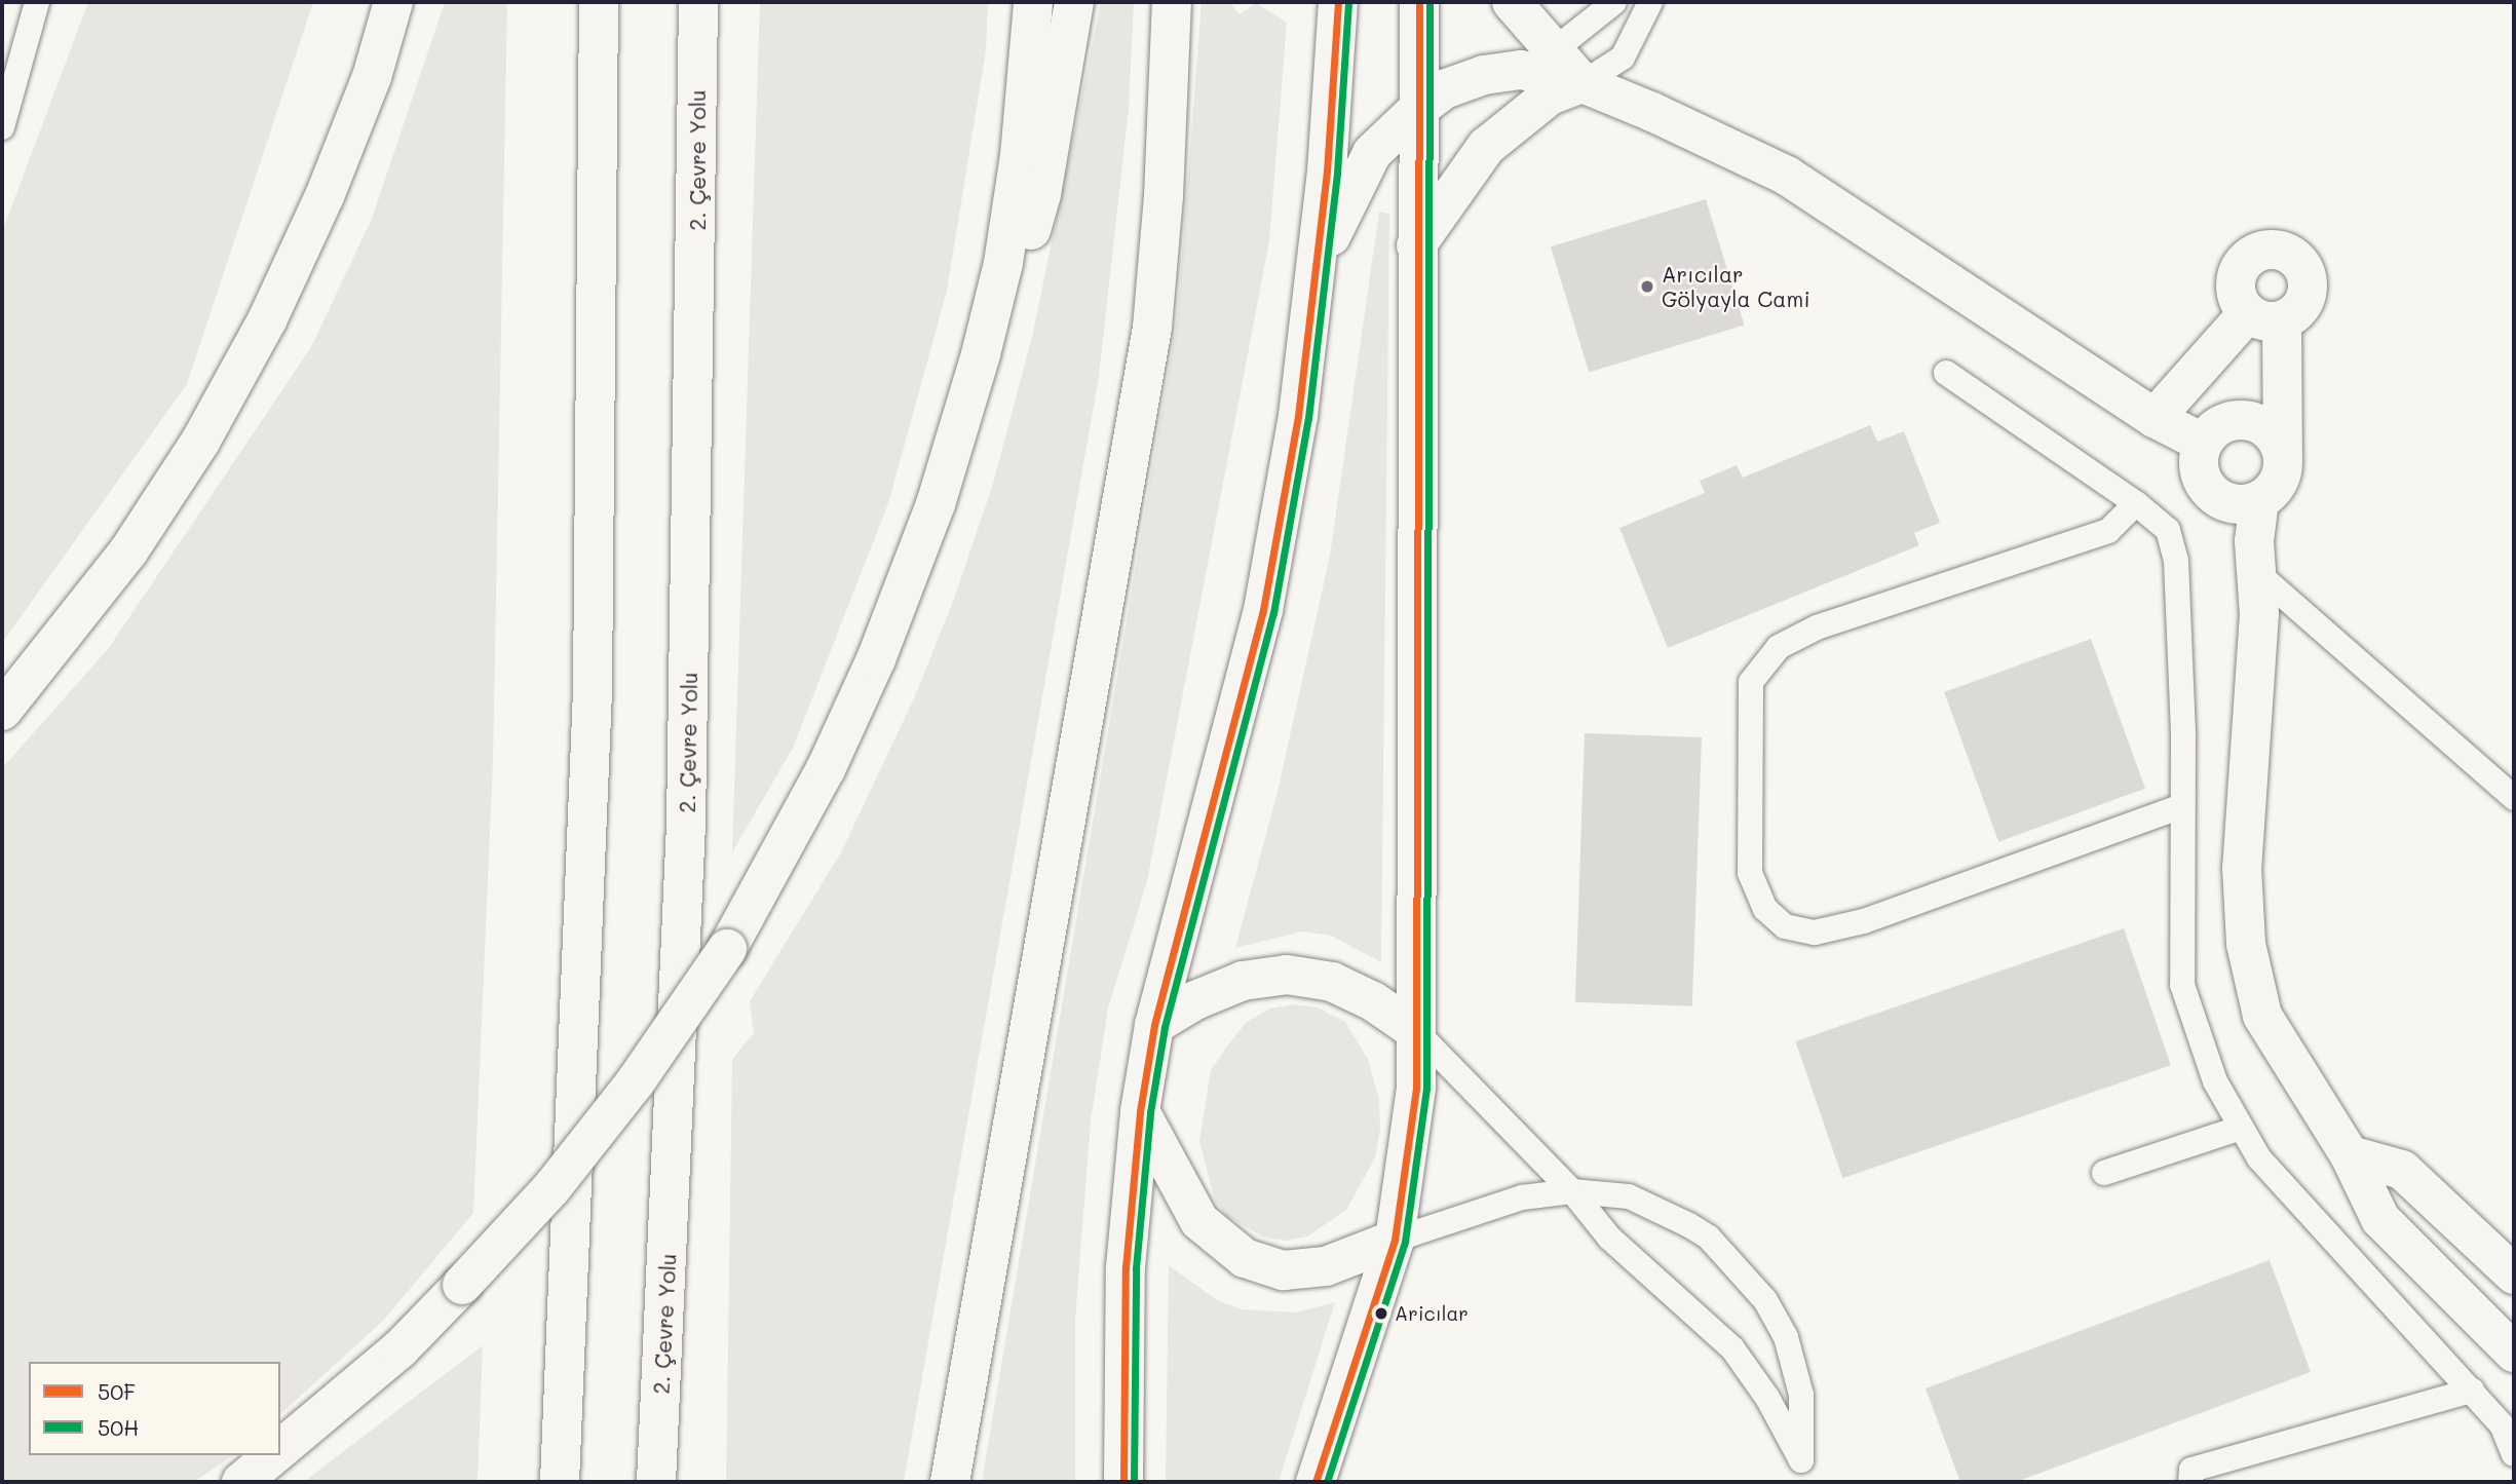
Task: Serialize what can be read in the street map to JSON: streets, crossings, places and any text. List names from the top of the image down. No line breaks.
{"streets":{"main road":["2. Çevre Yolu"]},"places":["Arıcılar Gölyayla Cami","Aricılar"],"lines":["transit line 50F","transit line 50H"],"legend":["50F","50H"]}
